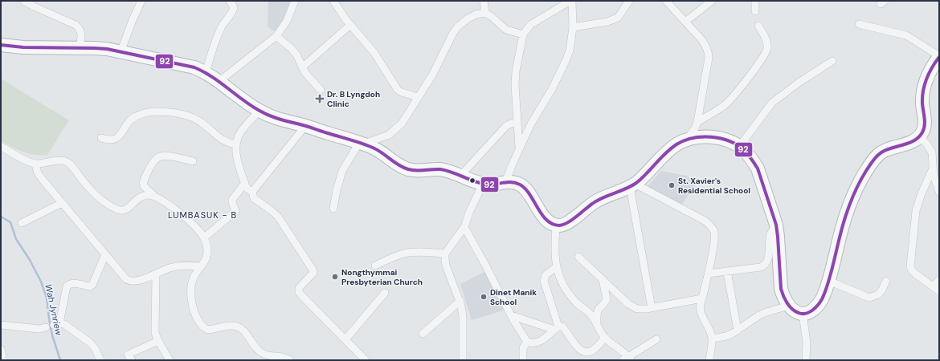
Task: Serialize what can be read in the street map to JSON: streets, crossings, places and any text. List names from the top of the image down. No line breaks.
{"districts":["LUMBASUK - B"],"water":["Wah Jynriew"],"places":{"health":["Dr. B Lyngdoh Clinic"],"other":["St. Xavier's Residential School","Nongthymmai Presbyterian Church","Dinet Manik School"]},"lines":["transit line 92"]}
